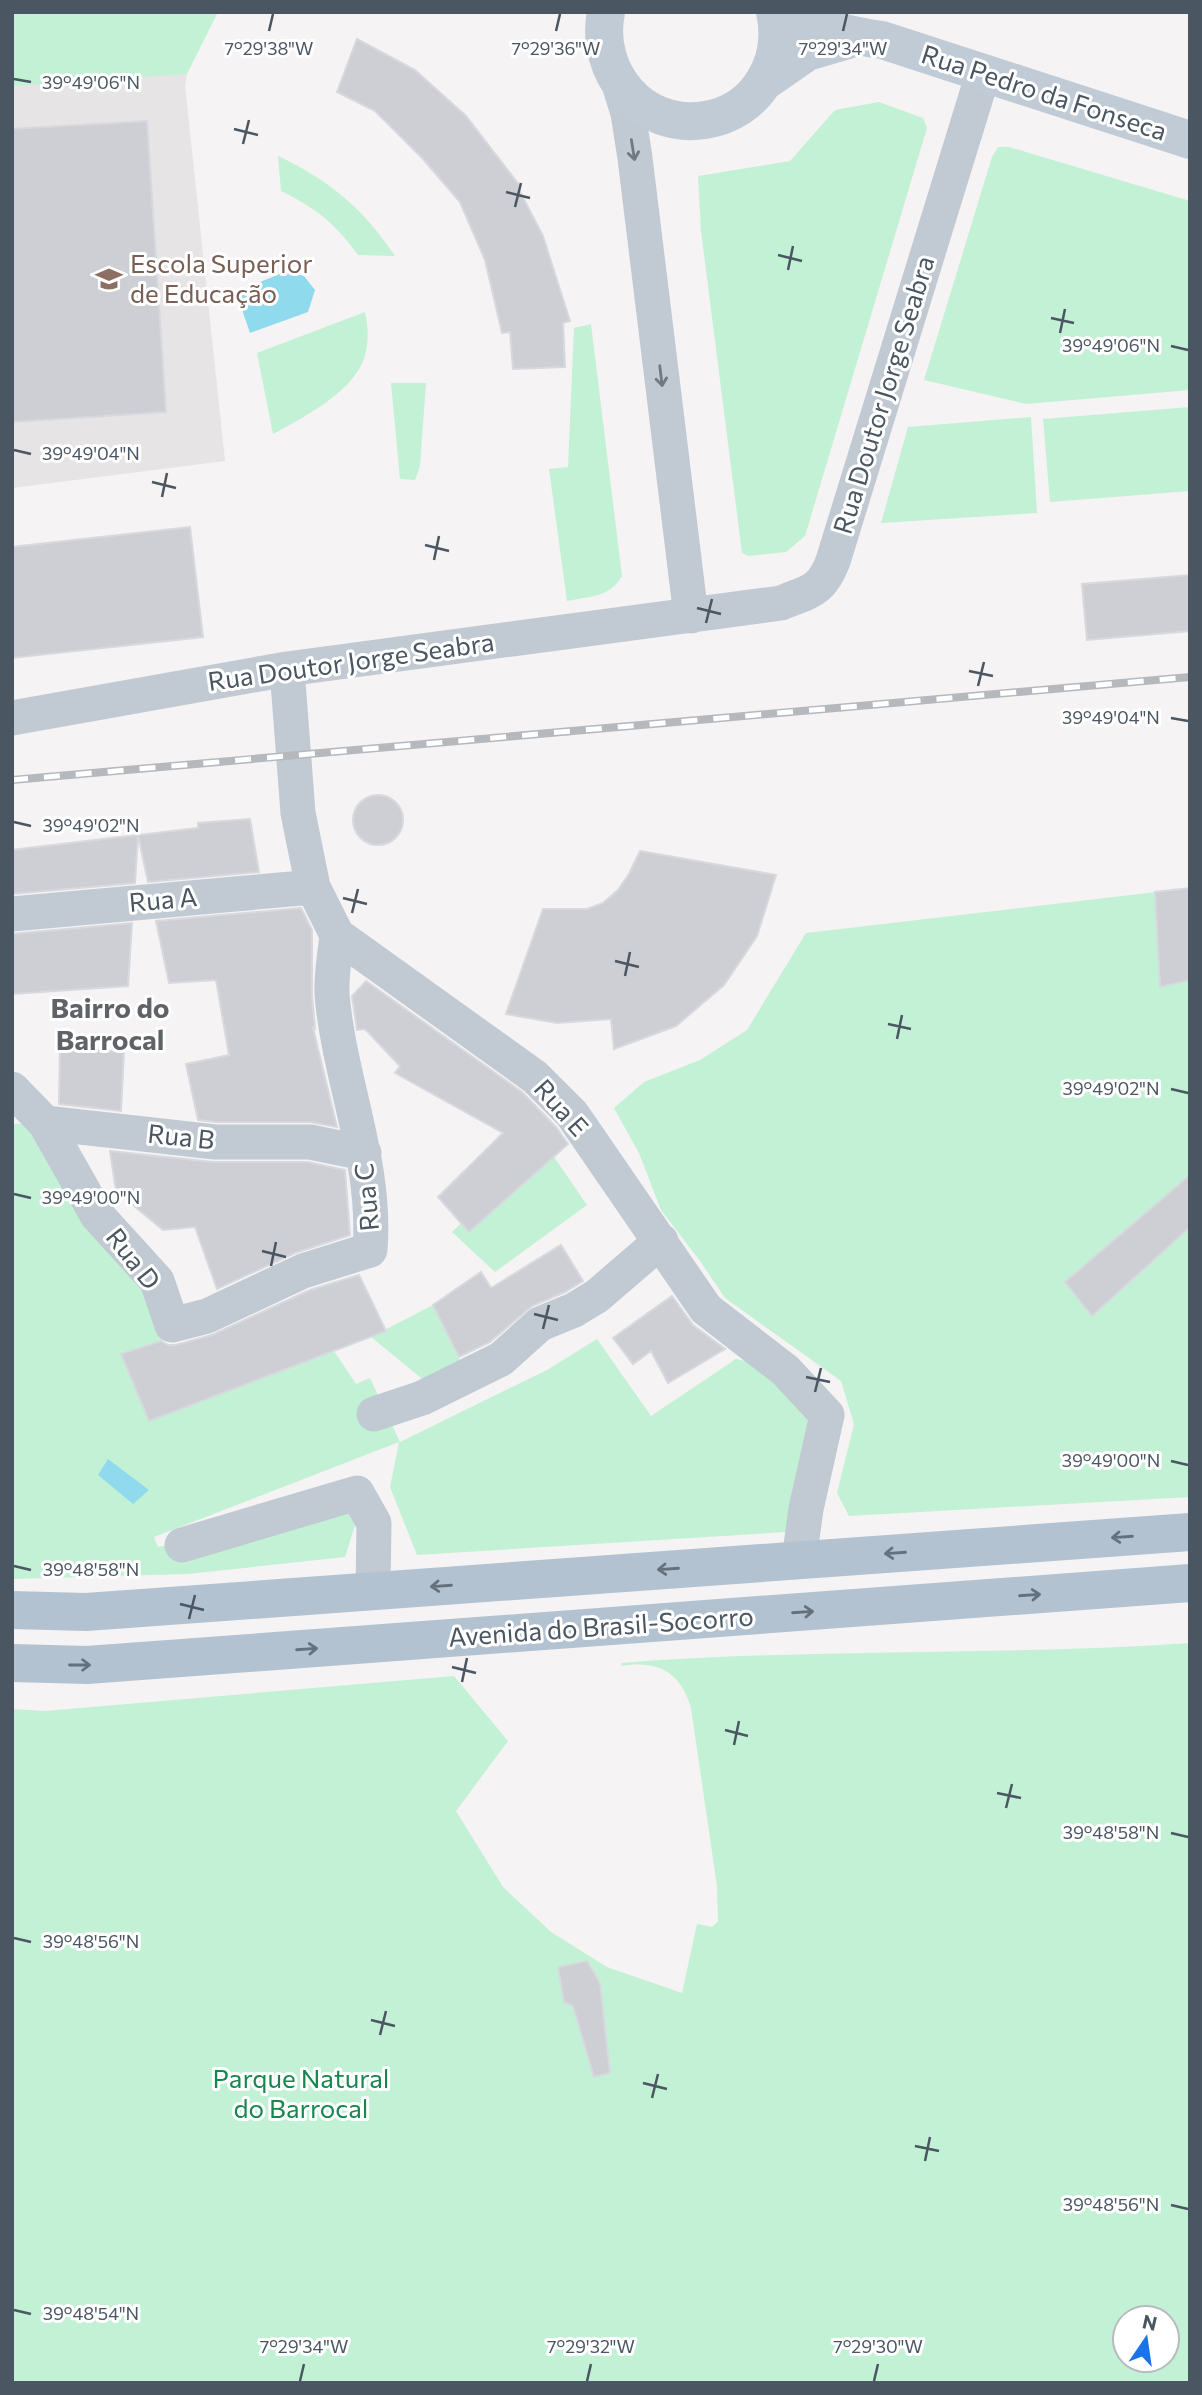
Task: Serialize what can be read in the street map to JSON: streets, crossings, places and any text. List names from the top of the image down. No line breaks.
{"streets":{"main road":["Rua Pedro da Fonseca","Avenida do Brasil-Socorro"],"street":["Rua Doutor Jorge Seabra","Rua A","Rua E","Rua B","Rua C","Rua D"]},"crossings":[["Rua Pedro da Fonseca","Rua Doutor Jorge Seabra"],["Rua Doutor Jorge Seabra","Rua E"],["Rua A","Rua E"],["Rua E","Rua C"],["Rua E","Avenida do Brasil-Socorro"],["Rua B","Rua C"],["Rua B","Rua D"],["Rua C","Rua D"]],"districts":["Bairro do Barrocal"],"parks":["Parque Natural do Barrocal"],"places":{"school or university":["Escola Superior de Educação"]},"north":"top","coordinates":["7°29'38\"W","7°29'36\"W","7°29'34\"W","39°49'06\"N","39°49'04\"N","39°49'02\"N","39°49'00\"N","39°48'58\"N","39°48'56\"N","39°48'54\"N","7°29'32\"W","7°29'30\"W"]}
